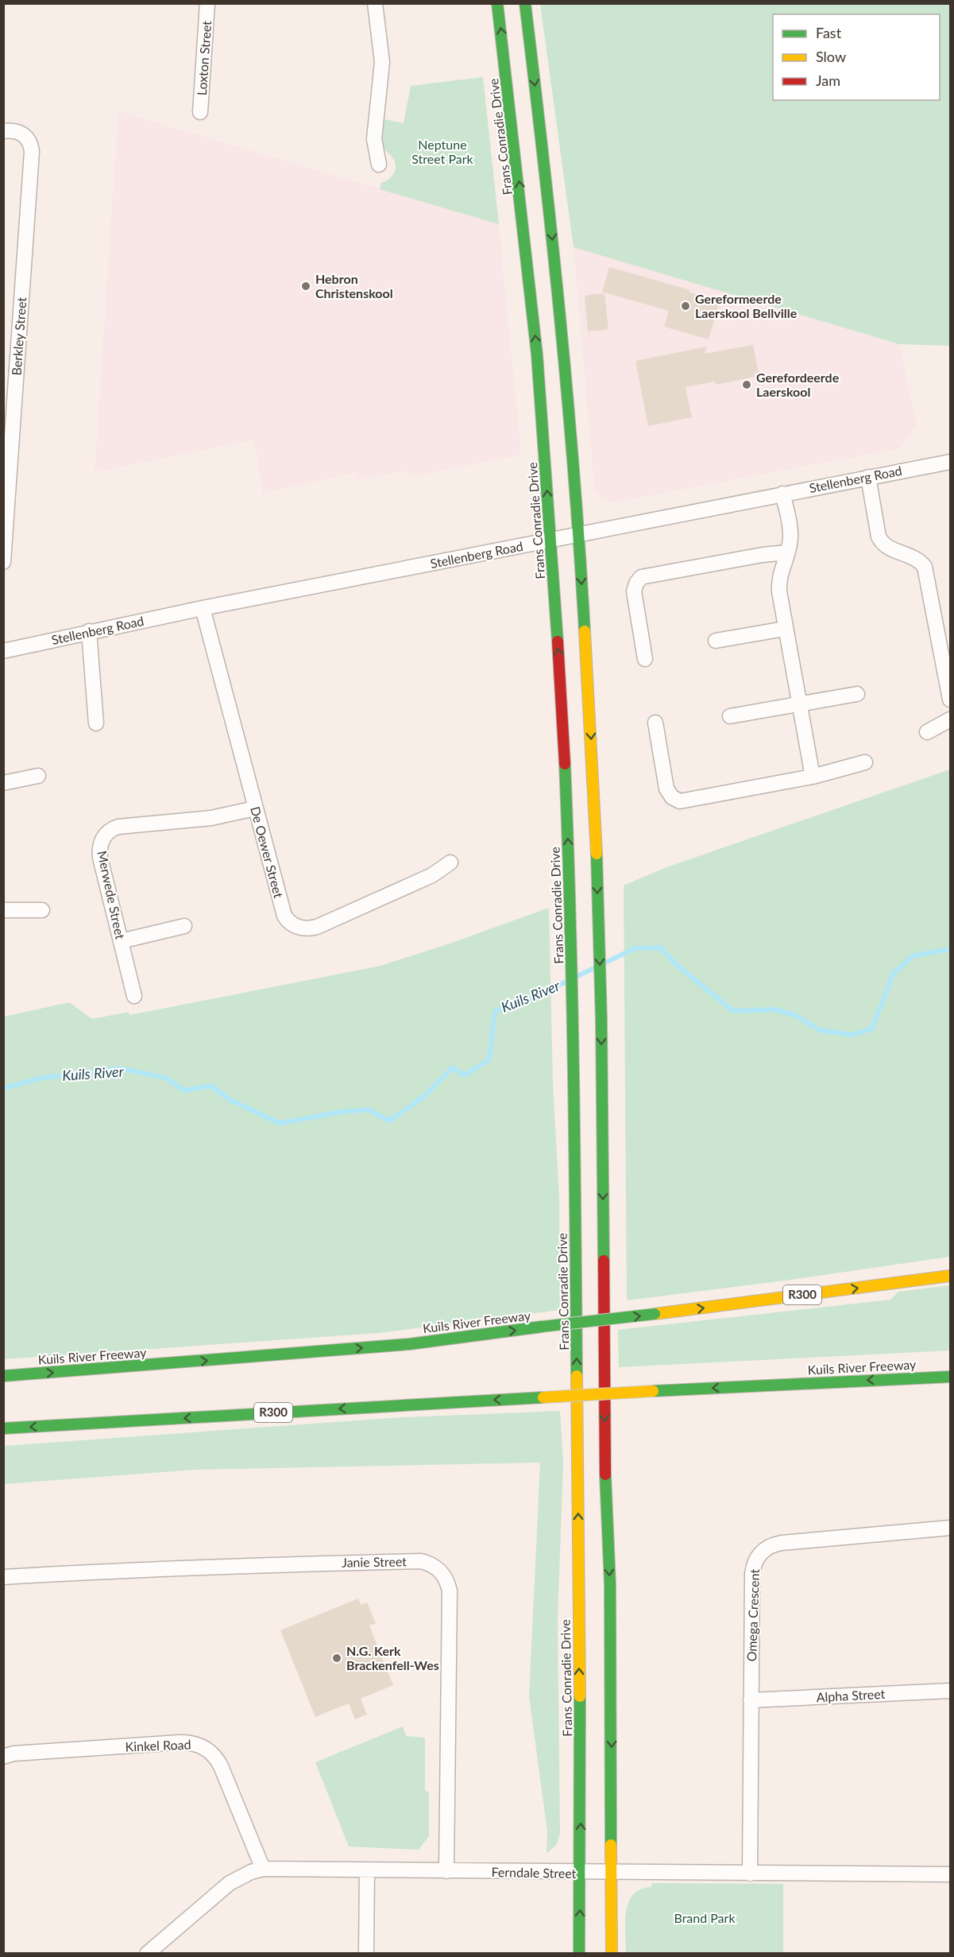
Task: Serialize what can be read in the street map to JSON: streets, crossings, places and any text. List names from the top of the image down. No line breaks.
{"streets":{"main road":["Frans Conradie Drive","R300","Kuils River Freeway"],"street":["Loxton Street","Berkley Street","Stellenberg Road","De Oewer Street","Merwede Street","Janie Street","Omega Crescent","Alpha Street","Kinkel Road","Ferndale Street"]},"crossings":[["Frans Conradie Drive","Stellenberg Road"],["Frans Conradie Drive","Ferndale Street"],["Stellenberg Road","De Oewer Street"],["De Oewer Street","Merwede Street"],["Janie Street","Ferndale Street"],["Omega Crescent","Alpha Street"],["Omega Crescent","Ferndale Street"],["Kinkel Road","Ferndale Street"]],"water":["Kuils River"],"parks":["Neptune Street Park","Brand Park"],"places":["Hebron Christenskool","Gereformeerde Laerskool Bellville","Gerefordeerde Laerskool","N.G. Kerk Brackenfell-Wes"],"legend":["Fast","Slow","Jam"]}
